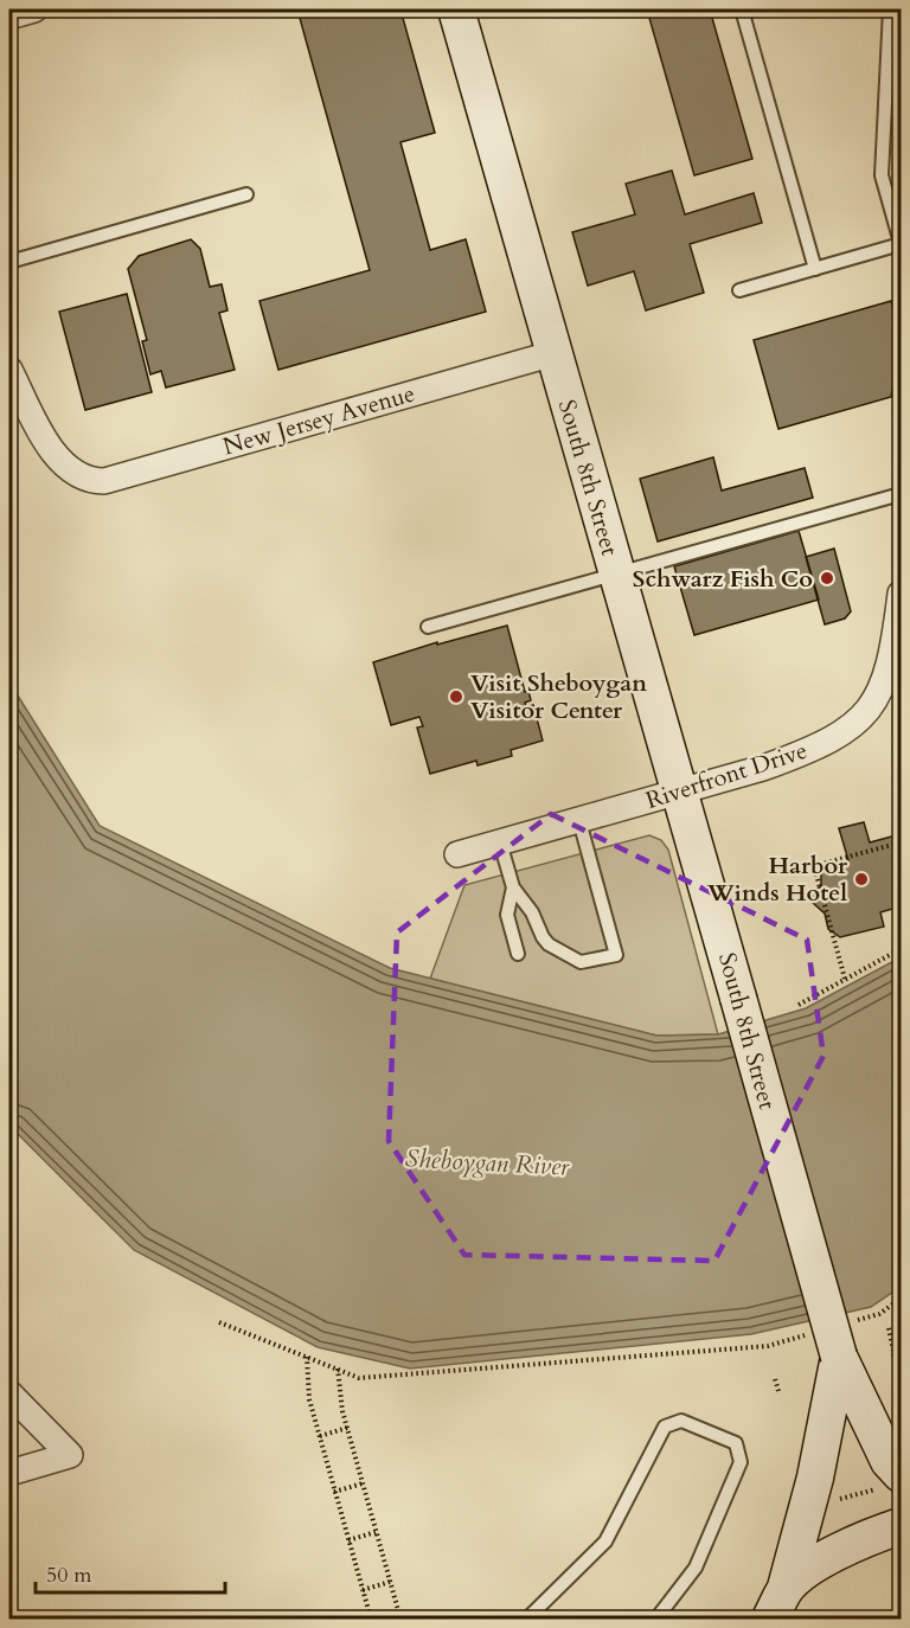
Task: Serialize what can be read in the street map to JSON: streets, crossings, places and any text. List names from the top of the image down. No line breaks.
{"streets":{"main road":["South 8th Street"],"street":["New Jersey Avenue","Riverfront Drive"]},"crossings":[["New Jersey Avenue","South 8th Street"],["South 8th Street","Riverfront Drive"]],"water":["Sheboygan River"],"places":["Schwarz Fish Co","Visit Sheboygan Visitor Center","Harbor Winds Hotel"],"scale_bar":"50 m"}
